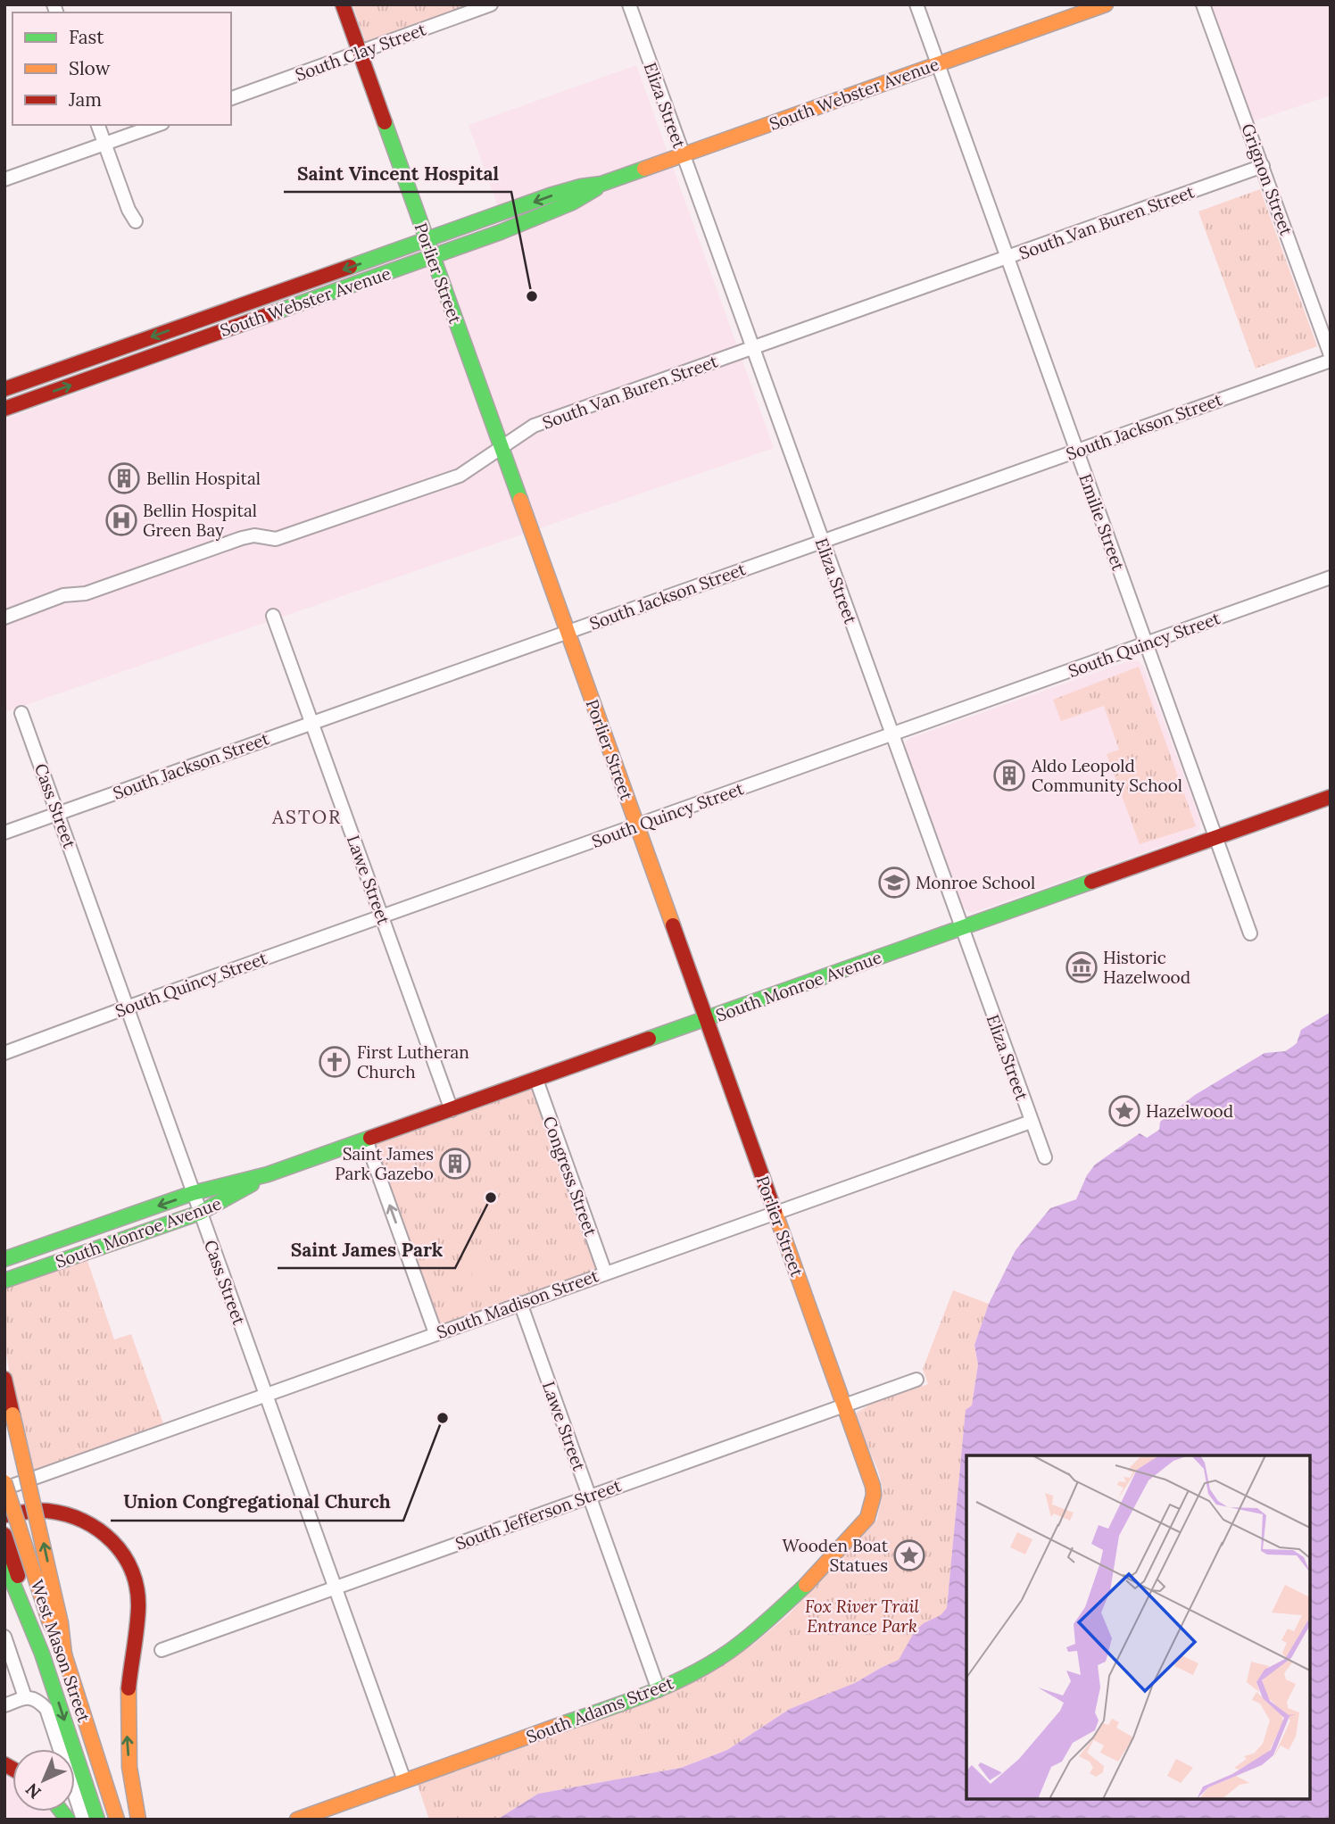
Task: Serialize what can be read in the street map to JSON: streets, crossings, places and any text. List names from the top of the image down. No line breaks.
{"streets":{"main road":["South Webster Avenue","Porlier Street","South Monroe Avenue","West Mason Street","South Adams Street"],"street":["South Clay Street","Eliza Street","Grignon Street","South Van Buren Street","South Jackson Street","Emilie Street","South Quincy Street","Cass Street","Lawe Street","Congress Street","South Madison Street","South Jefferson Street"]},"crossings":[["South Clay Street","Porlier Street"],["South Webster Avenue","Eliza Street"],["South Webster Avenue","Porlier Street"],["South Webster Avenue","Emilie Street"],["Eliza Street","South Van Buren Street"],["Eliza Street","South Jackson Street"],["Eliza Street","South Quincy Street"],["Eliza Street","South Monroe Avenue"],["Eliza Street","South Madison Street"],["Grignon Street","South Van Buren Street"],["South Van Buren Street","Porlier Street"],["South Van Buren Street","Emilie Street"],["Porlier Street","South Jackson Street"],["Porlier Street","South Quincy Street"],["Porlier Street","South Monroe Avenue"],["Porlier Street","South Madison Street"],["Porlier Street","South Jefferson Street"],["Porlier Street","South Adams Street"],["South Jackson Street","Emilie Street"],["South Jackson Street","Cass Street"],["South Jackson Street","Lawe Street"],["Emilie Street","South Quincy Street"],["Emilie Street","South Monroe Avenue"],["South Quincy Street","Cass Street"],["South Quincy Street","Lawe Street"],["Cass Street","South Monroe Avenue"],["Cass Street","South Madison Street"],["Cass Street","South Jefferson Street"],["Cass Street","South Adams Street"],["Lawe Street","South Monroe Avenue"],["Lawe Street","South Madison Street"],["Lawe Street","South Jefferson Street"],["Lawe Street","South Adams Street"],["South Monroe Avenue","Congress Street"],["Congress Street","South Madison Street"]],"districts":["ASTOR"],"parks":["Fox River Trail Entrance Park"],"places":{"other":["Saint Vincent Hospital","Saint James Park","Union Congregational Church"],"building":["Bellin Hospital","Aldo Leopold Community School","Saint James Park Gazebo"],"hospital":["Bellin Hospital Green Bay"],"school or university":["Monroe School"],"museum":["Historic Hazelwood"],"church":["First Lutheran Church"],"place":["Hazelwood","Wooden Boat Statues"]},"legend":["Fast","Slow","Jam"],"north":"bottom left"}
